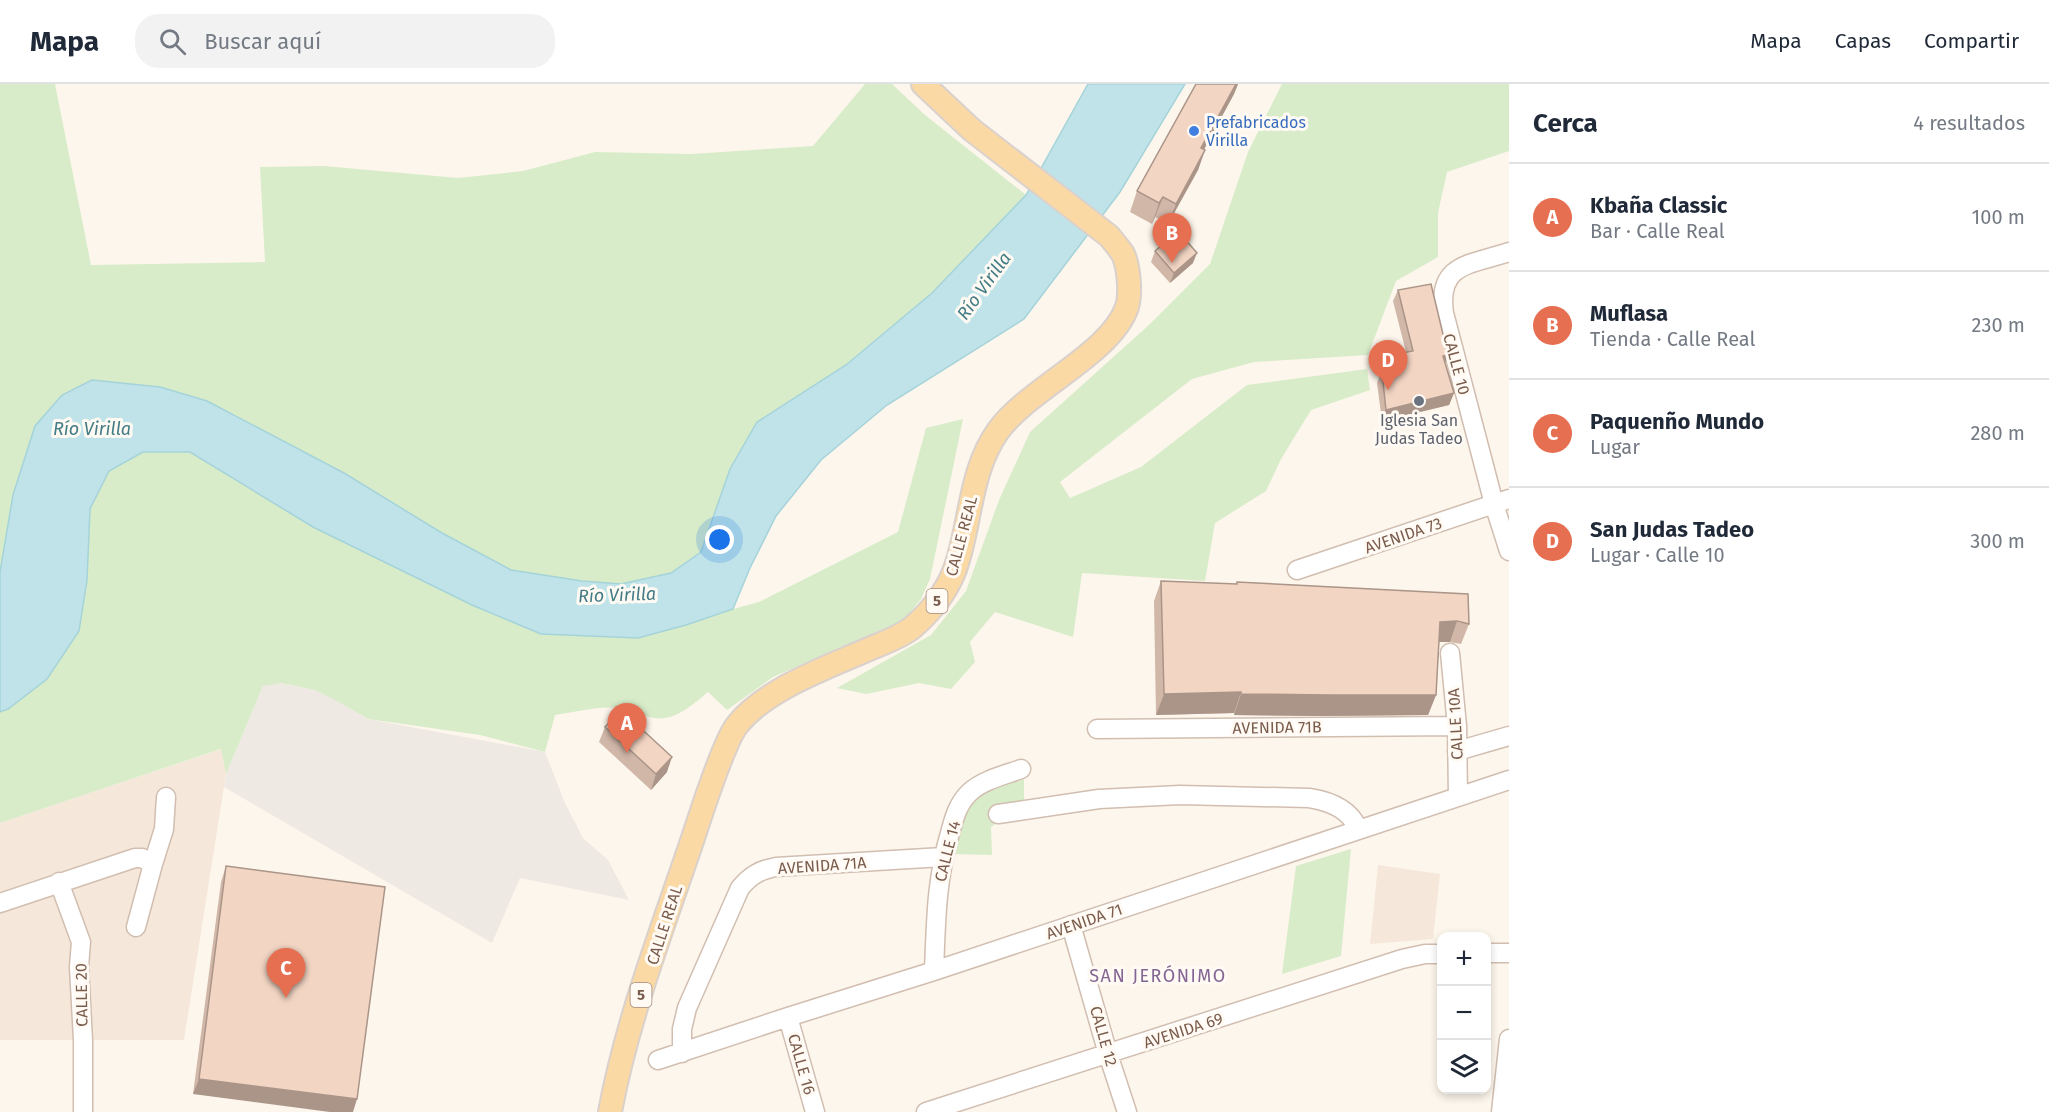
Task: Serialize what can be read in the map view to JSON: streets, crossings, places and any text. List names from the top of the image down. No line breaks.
{"streets":{"main road":["CALLE REAL","5"],"street":["CALLE 10","AVENIDA 73","CALLE 10A","AVENIDA 71B","CALLE 14","AVENIDA 71A","AVENIDA 71","CALLE 20","AVENIDA 69","CALLE 12","CALLE 16"]},"crossings":[["CALLE 10","AVENIDA 73"],["CALLE 10A","AVENIDA 71B"],["CALLE 10A","AVENIDA 71"],["CALLE 14","AVENIDA 71A"],["CALLE 14","AVENIDA 71"],["AVENIDA 71A","AVENIDA 71"],["AVENIDA 71","CALLE 12"],["AVENIDA 71","CALLE 16"],["AVENIDA 69","CALLE 12"]],"districts":["SAN JERÓNIMO"],"water":["Río Virilla"],"places":["Prefabricados Virilla","Iglesia San Judas Tadeo"],"page":{"header":"Mapa","search":"Buscar aquí","nav":["Mapa","Capas","Compartir"],"heading":["Cerca","4 resultados"],"list":[{"mark":"A","name":"Kbaña Classic","note":"Bar · Calle Real","value":"100 m"},{"mark":"B","name":"Muflasa","note":"Tienda · Calle Real","value":"230 m"},{"mark":"C","name":"Paquenño Mundo","note":"Lugar","value":"280 m"},{"mark":"D","name":"San Judas Tadeo","note":"Lugar · Calle 10","value":"300 m"}],"pins":["B","D","A","C"],"map_buttons":["+","−"]}}
